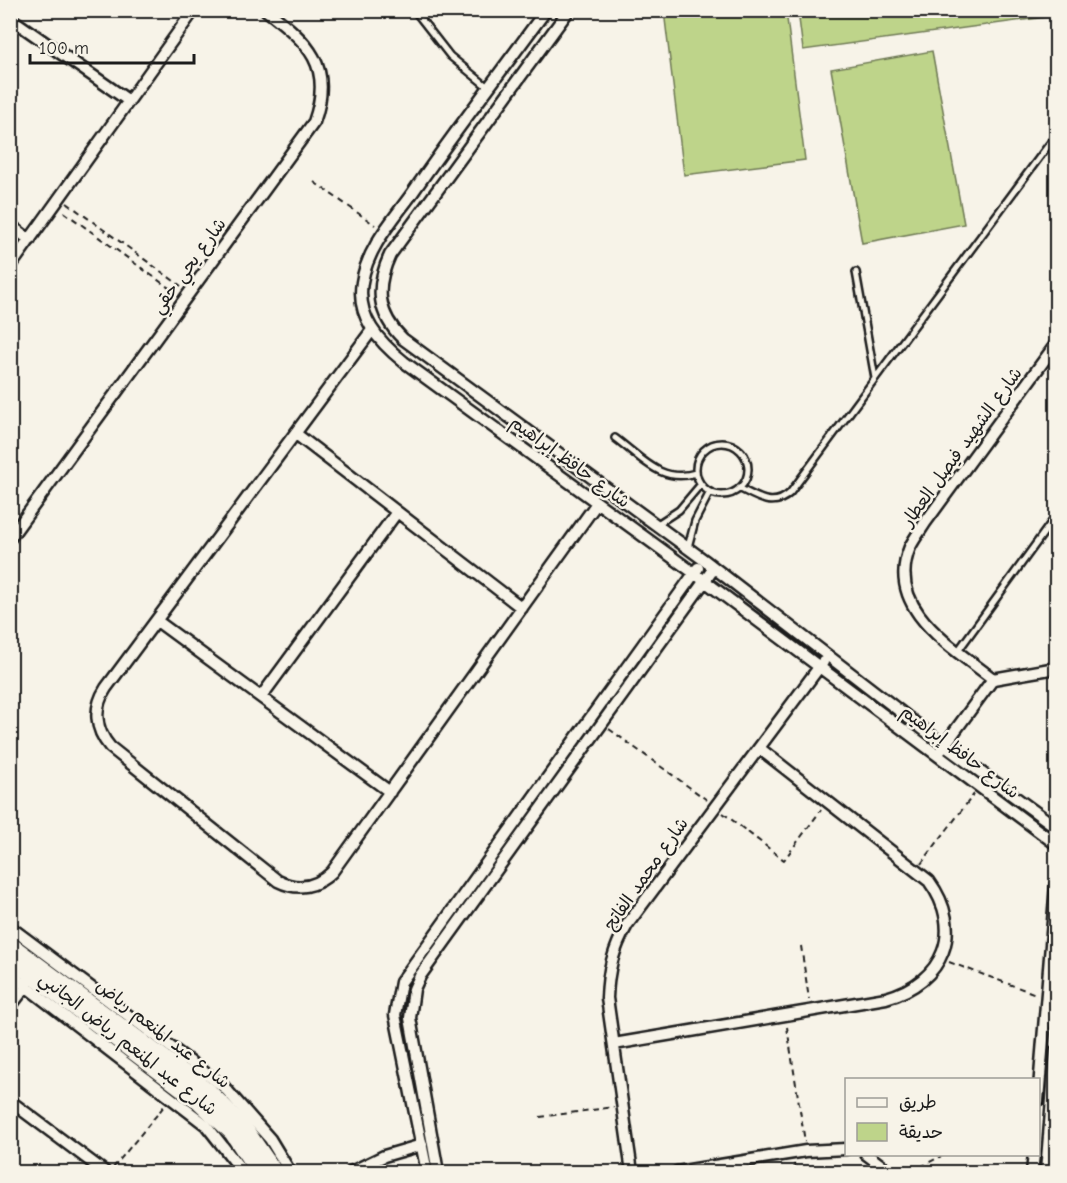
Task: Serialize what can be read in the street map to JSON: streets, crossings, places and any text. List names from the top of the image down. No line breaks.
{"streets":{"street":["شارع يحي حقي","شارع الشهيد فيصل العطار","شارع حافظ إبراهيم","شارع محمد الفاتح","شارع عبد المنعم رياض","شارع عبد المنعم رياض الجانبي"]},"crossings":[["شارع حافظ إبراهيم","شارع محمد الفاتح"],["شارع عبد المنعم رياض","شارع عبد المنعم رياض الجانبي"]],"legend":["طريق","حديقة"],"scale_bar":"100 m"}
